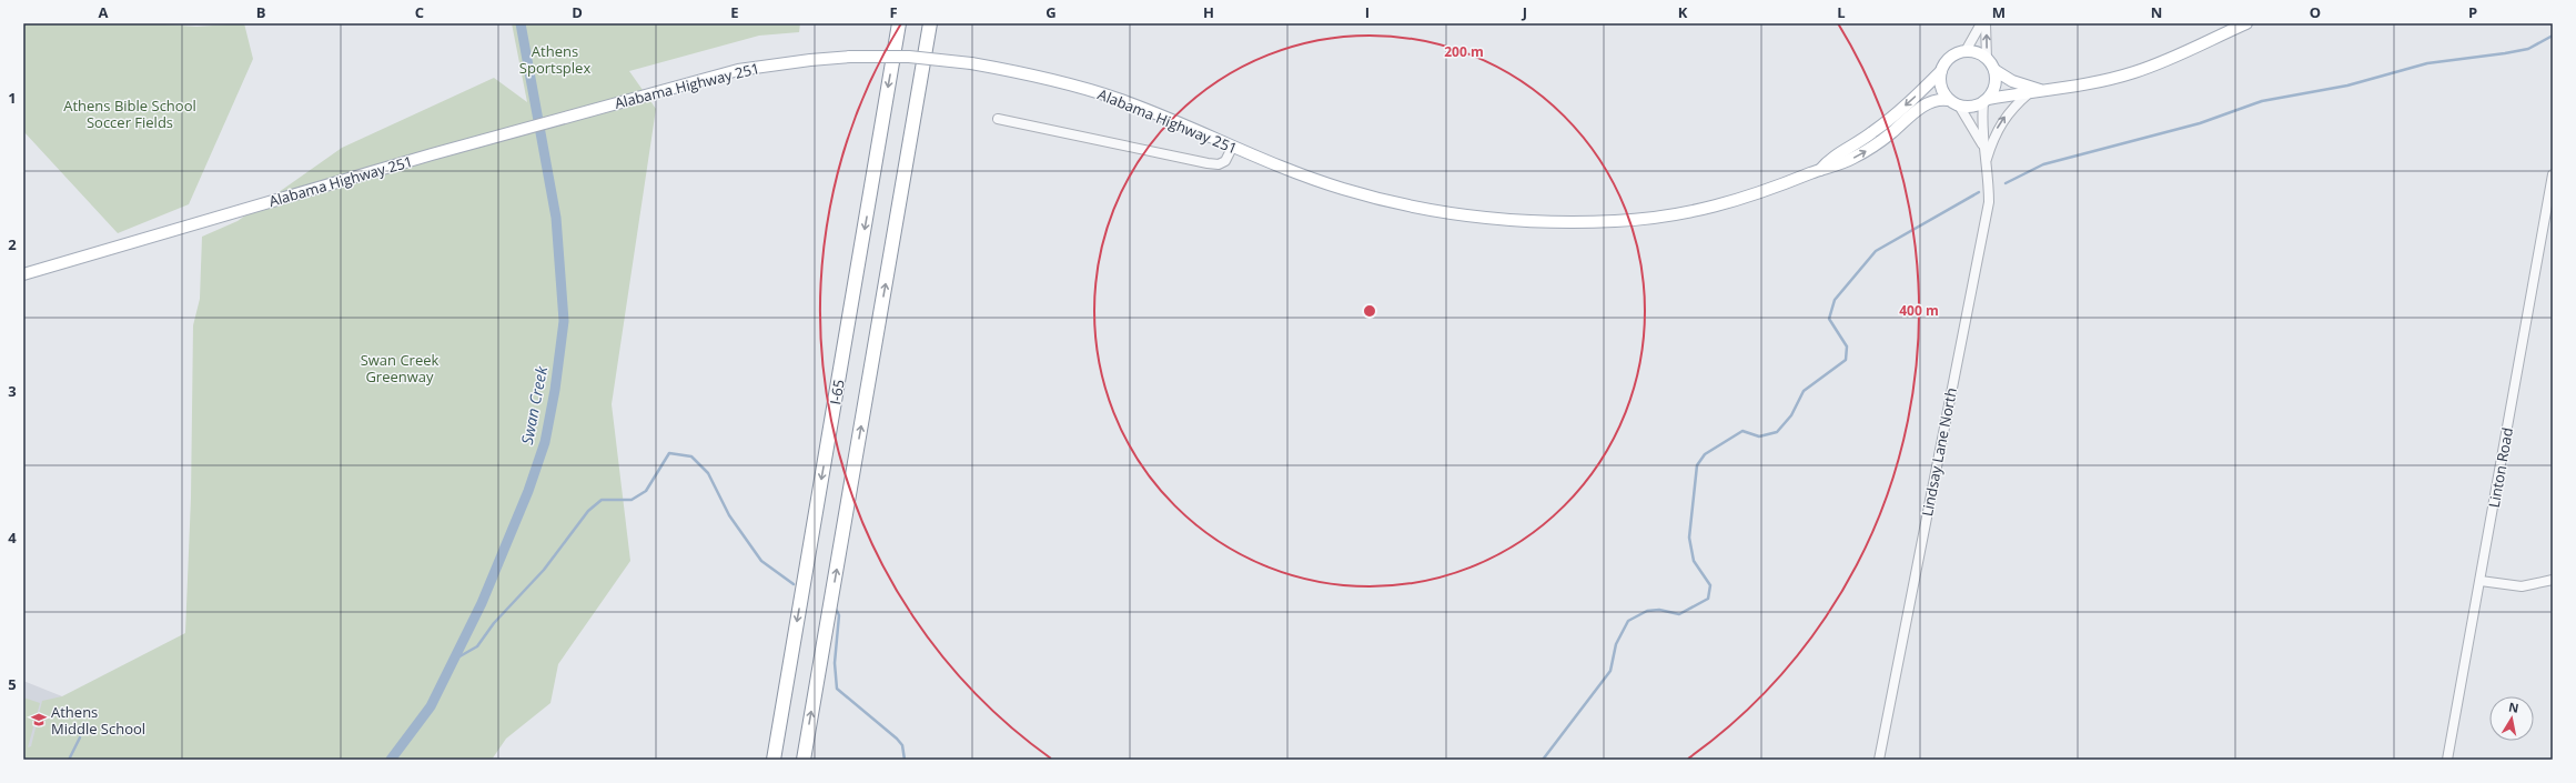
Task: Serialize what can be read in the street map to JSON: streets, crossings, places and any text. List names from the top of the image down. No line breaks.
{"streets":{"highway":["I-65"],"main road":["Alabama Highway 251"],"street":["Lindsay Lane North","Linton Road"]},"crossings":[["Alabama Highway 251","Lindsay Lane North"]],"water":["Swan Creek"],"parks":["Athens Sportsplex","Athens Bible School Soccer Fields","Swan Creek Greenway"],"places":{"school or university":["Athens Middle School"]},"north":"top","grid":{"columns":["A","B","C","D","E","F","G","H","I","J","K","L","M","N","O","P"],"rows":["1","2","3","4","5"]},"rings":["200 m","400 m"]}
